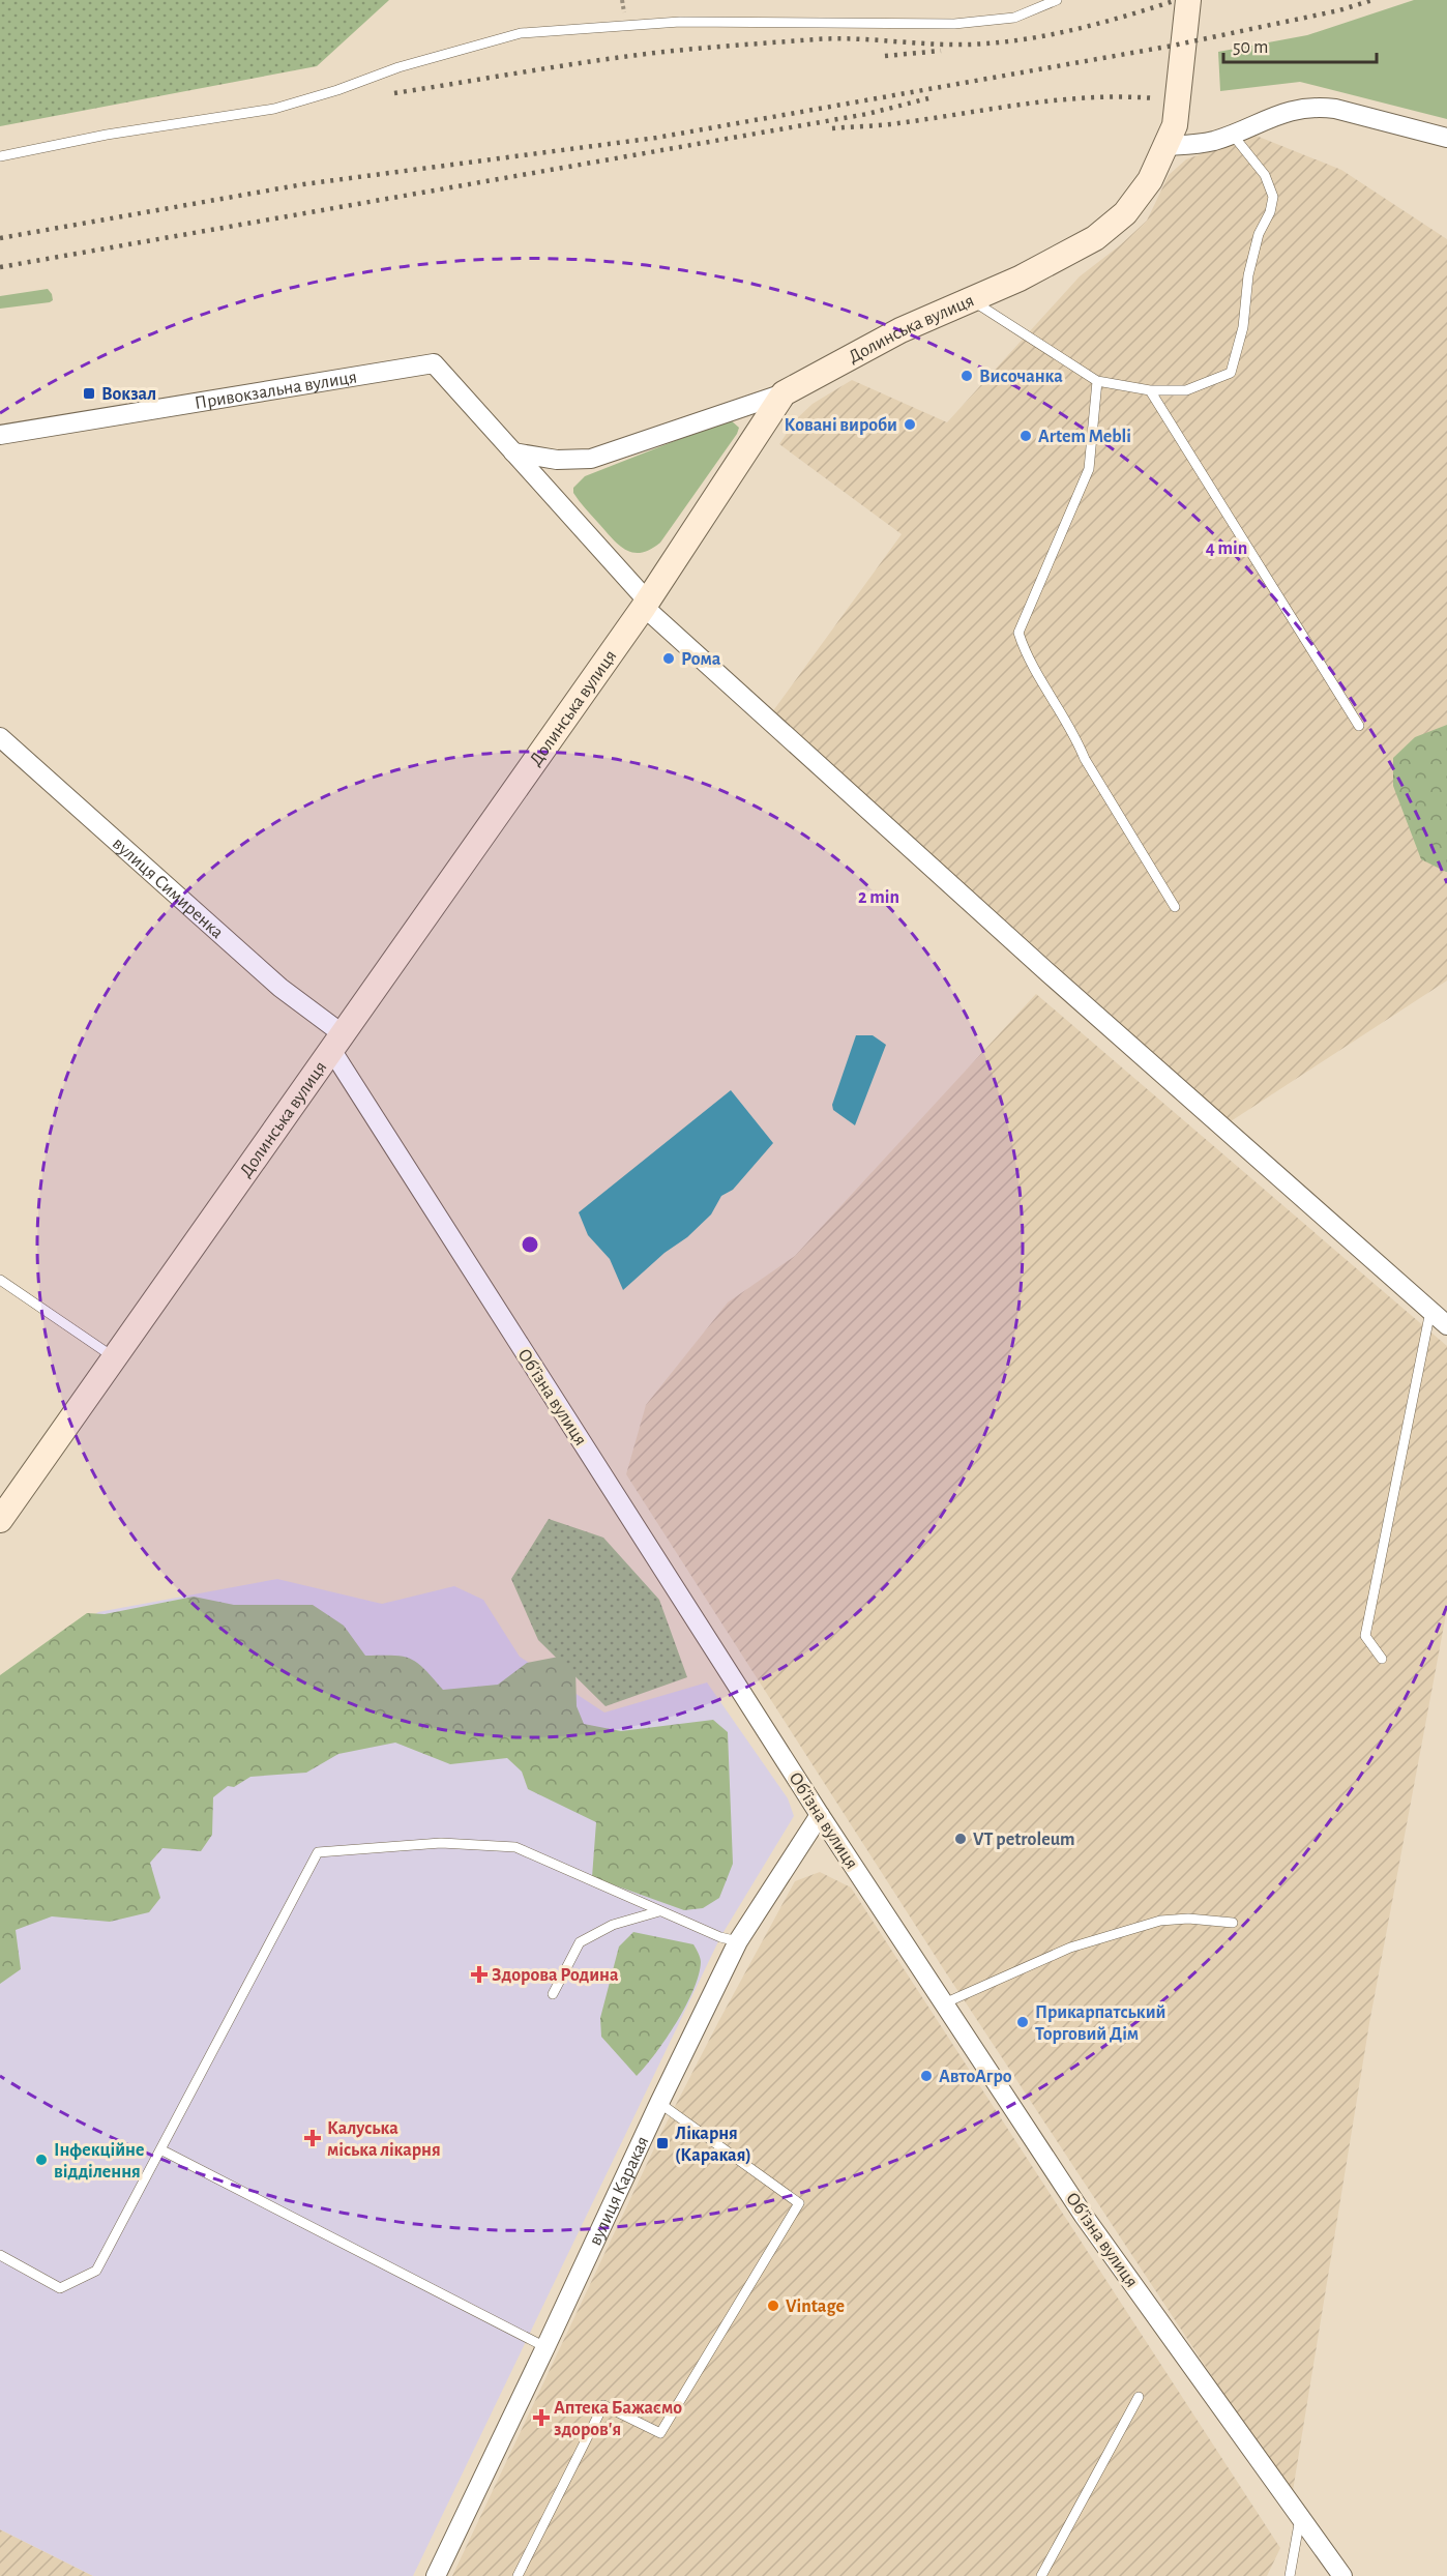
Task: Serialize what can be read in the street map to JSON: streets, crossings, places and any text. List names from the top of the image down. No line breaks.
{"streets":{"main road":["Долинська вулиця"],"street":["Привокзальна вулиця","вулиця Симиренка","Обʼїзна вулиця","вулиця Каракая"]},"crossings":[["Долинська вулиця","Привокзальна вулиця"],["Долинська вулиця","вулиця Симиренка"],["Долинська вулиця","Обʼїзна вулиця"],["вулиця Симиренка","Обʼїзна вулиця"],["Обʼїзна вулиця","вулиця Каракая"]],"places":{"other":["Височанка","Ковані вироби","Artem Mebli","Рома","VT petroleum","Прикарпатський Торговий Дім","АвтоАгро","Інфекційне відділення","Vintage"],"transit":["Вокзал","Лікарня (Каракая)"],"health":["Здорова Родина","Калуська міська лікарня","Аптека Бажаємо здоров'я"]},"scale_bar":"50 m","rings":["4 min","2 min"]}
